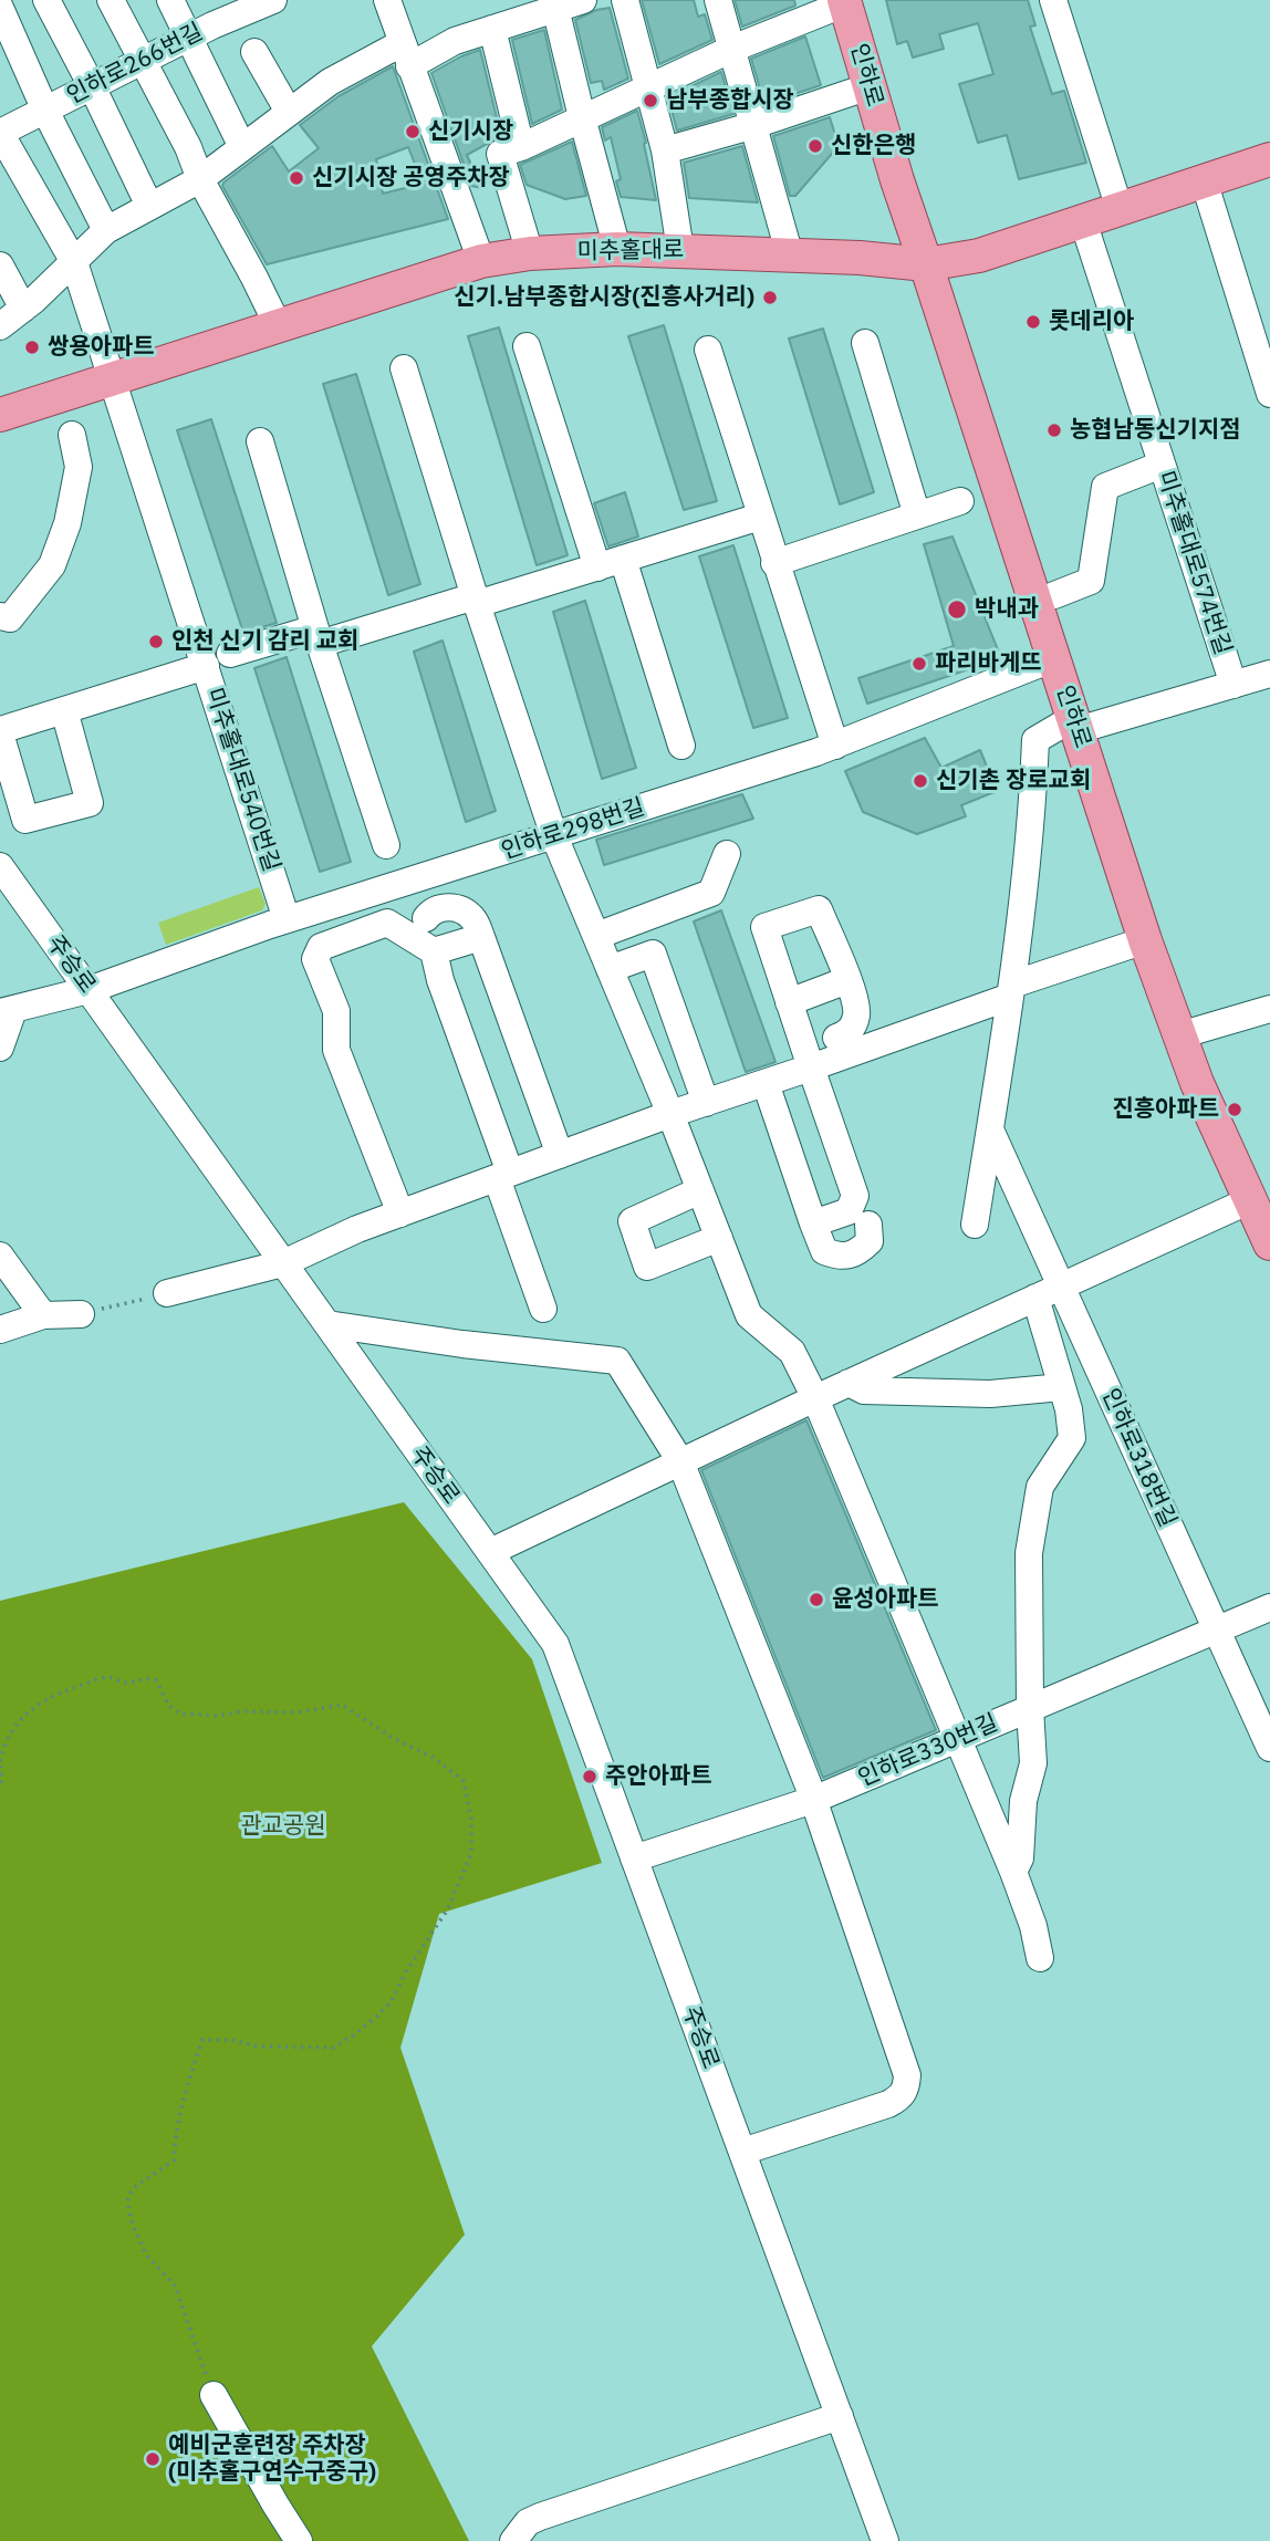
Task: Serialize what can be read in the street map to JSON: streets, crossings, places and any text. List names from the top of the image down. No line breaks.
{"streets":{"main road":["인하로","미추홀대로"],"street":["인하로266번길","미추홀대로574번길","미추홀대로540번길","인하로298번길","주승로","인하로318번길","인하로330번길"]},"crossings":[["인하로266번길","미추홀대로540번길"],["인하로","미추홀대로"],["인하로","인하로298번길"],["미추홀대로","미추홀대로574번길"],["미추홀대로","미추홀대로540번길"],["미추홀대로540번길","인하로298번길"],["인하로298번길","주승로"],["주승로","인하로330번길"],["인하로318번길","인하로330번길"]],"parks":["관교공원"],"places":["남부종합시장","신기시장","신한은행","신기시장 공영주차장","신기.남부종합시장(진흥사거리)","롯데리아","쌍용아파트","농협남동신기지점","박내과","인천 신기 감리 교회","파리바게뜨","신기촌 장로교회","진흥아파트","윤성아파트","주안아파트","예비군훈련장 주차장 (미추홀구연수구중구)"]}
